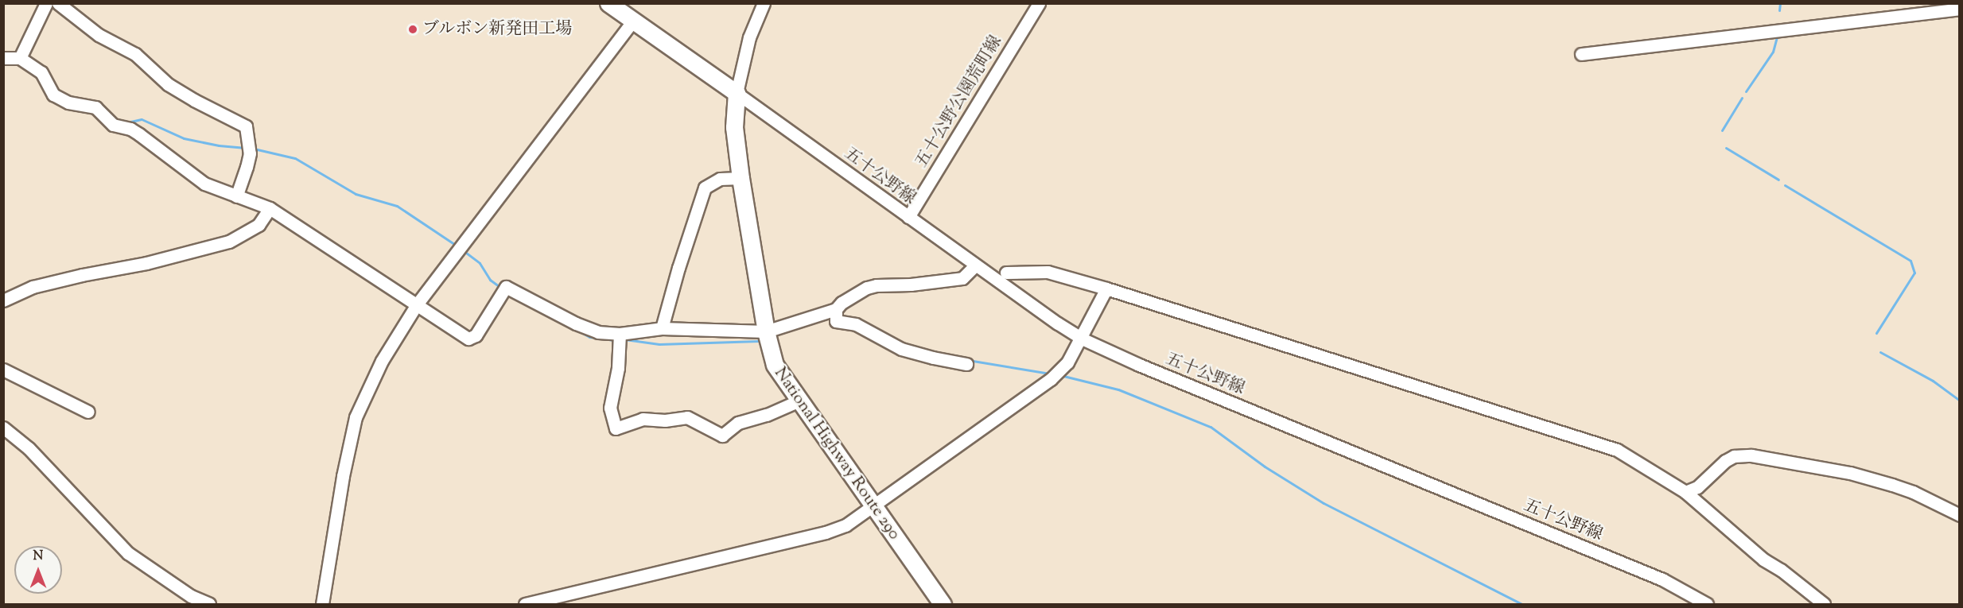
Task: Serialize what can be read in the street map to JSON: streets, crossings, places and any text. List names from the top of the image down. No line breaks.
{"streets":{"highway":["National Highway Route 290"],"street":["五十公野公園荒町線","五十公野線"]},"crossings":[["五十公野公園荒町線","五十公野線"],["五十公野線","National Highway Route 290"]],"places":["ブルボン新発田工場"],"north":"top"}
